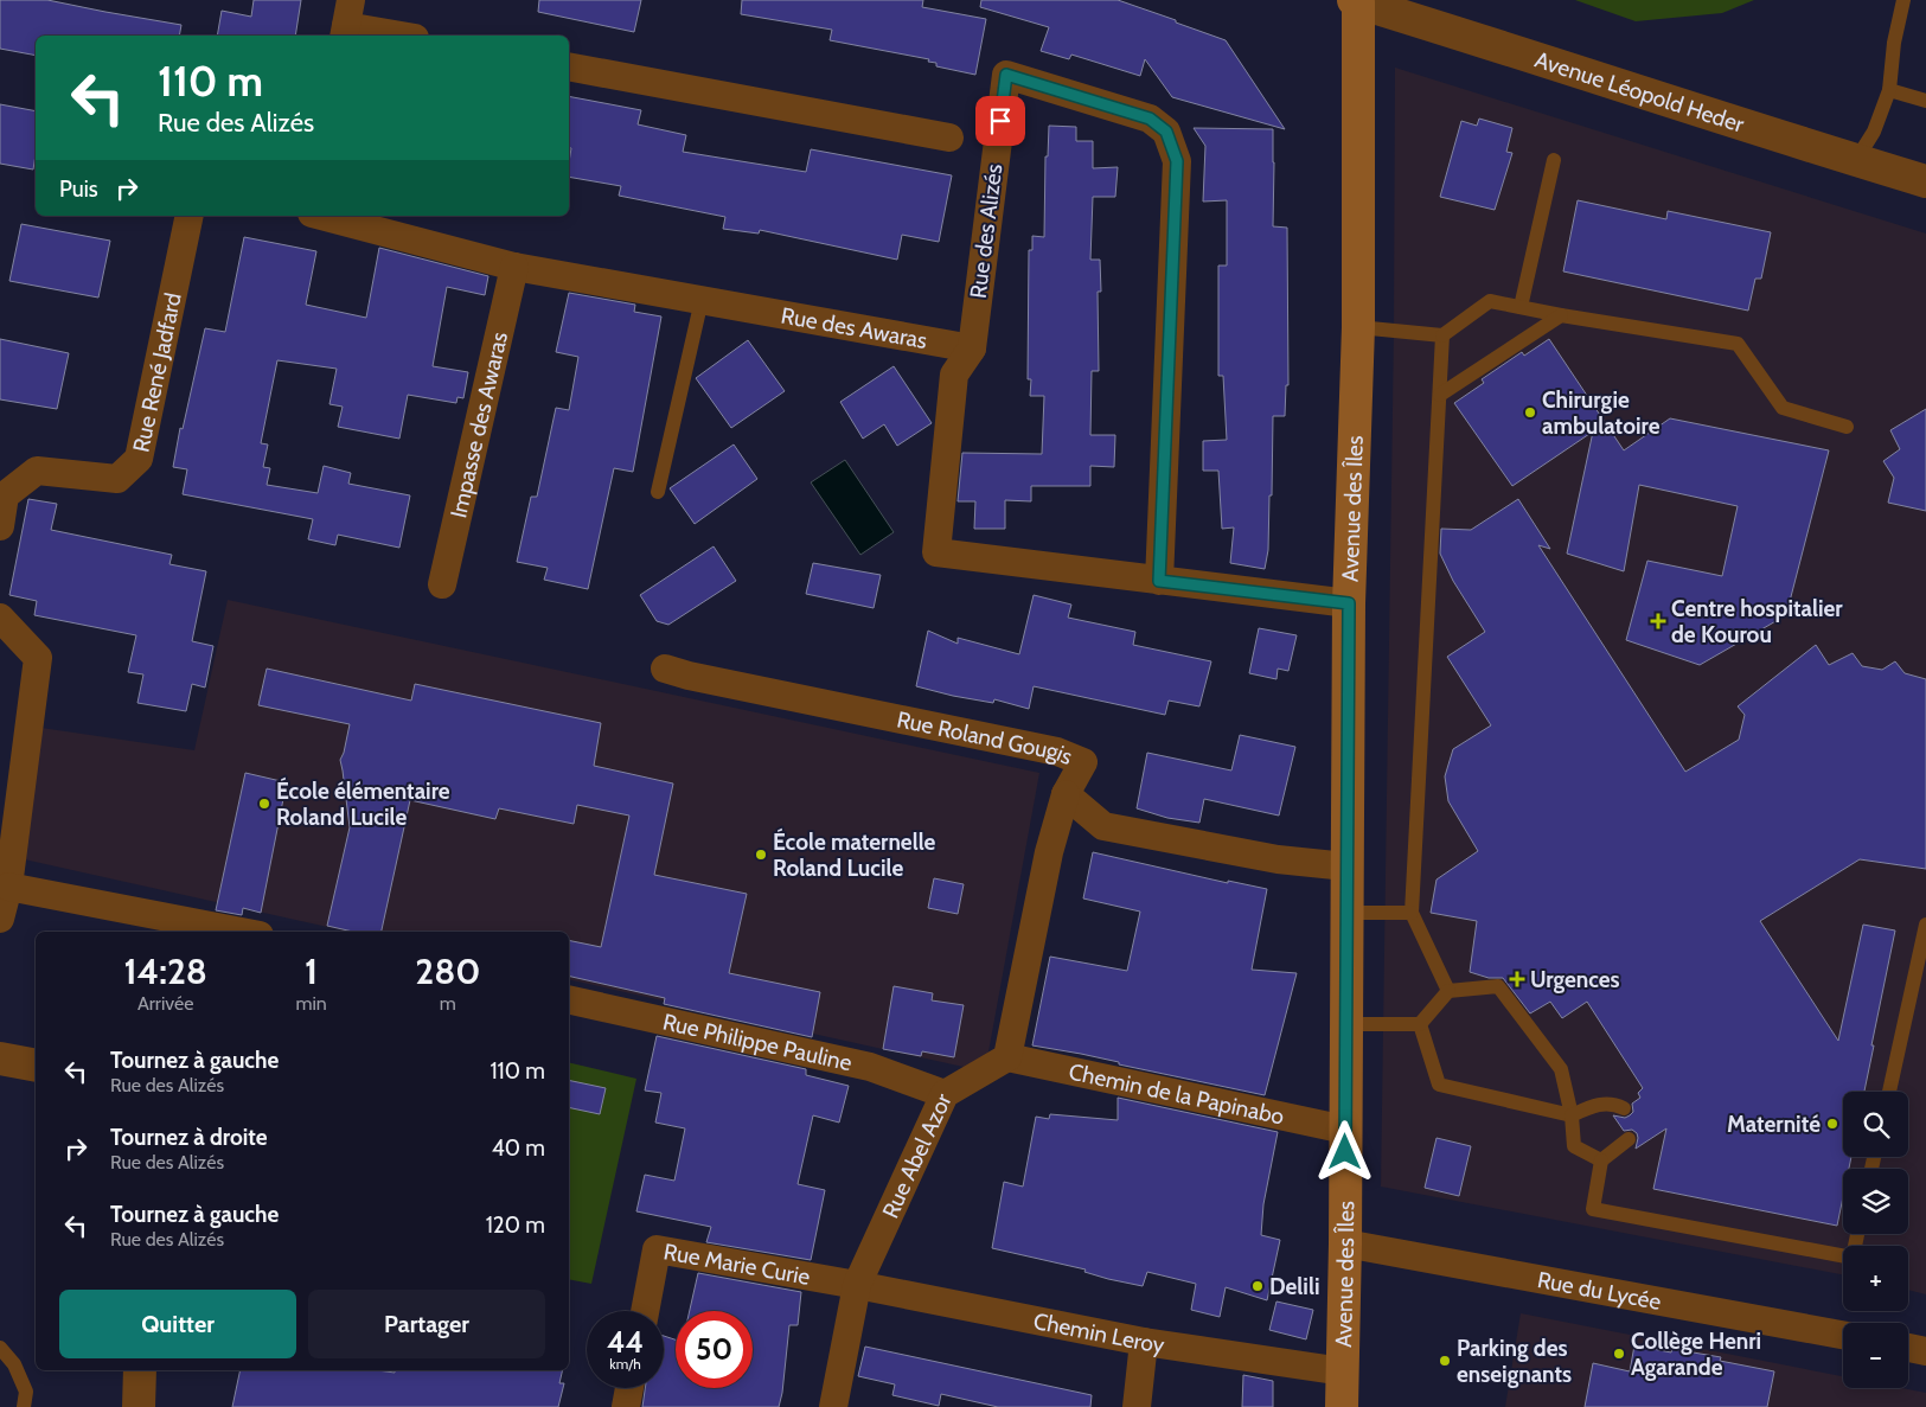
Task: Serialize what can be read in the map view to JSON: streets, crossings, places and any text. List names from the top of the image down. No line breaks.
{"streets":{"main road":["Avenue des Îles"],"street":["Avenue Léopold Heder","Rue des Alizés","Rue des Awaras","Rue René Jadfard","Impasse des Awaras","Rue Roland Gougis","Rue Philippe Pauline","Chemin de la Papinabo","Rue Abel Azor","Rue Marie Curie","Rue du Lycée","Chemin Leroy"]},"crossings":[["Avenue Léopold Heder","Avenue des Îles"],["Rue des Alizés","Rue des Awaras"],["Rue des Awaras","Impasse des Awaras"],["Avenue des Îles","Rue Roland Gougis"],["Avenue des Îles","Chemin de la Papinabo"],["Avenue des Îles","Rue du Lycée"],["Avenue des Îles","Chemin Leroy"],["Rue Philippe Pauline","Rue Abel Azor"],["Chemin de la Papinabo","Rue Abel Azor"],["Rue Abel Azor","Rue Marie Curie"],["Rue Abel Azor","Chemin Leroy"],["Rue Marie Curie","Chemin Leroy"]],"places":{"other":["Chirurgie ambulatoire","École élémentaire Roland Lucile","École maternelle Roland Lucile","Maternité","Delili","Collège Henri Agarande","Parking des enseignants"],"health":["Centre hospitalier de Kourou","Urgences"]},"page":{"turn":["110 m","Rue des Alizés"],"then":"Puis","eta":["14:28","Arrivée","1","min","280","m"],"list":[{"name":"Tournez à gauche","note":"Rue des Alizés","value":"110 m"},{"name":"Tournez à droite","note":"Rue des Alizés","value":"40 m"},{"name":"Tournez à gauche","note":"Rue des Alizés","value":"120 m"}],"map_buttons":["+","−"],"buttons":["Quitter","Partager"],"speed":"44 km/h","limit":"50"}}
